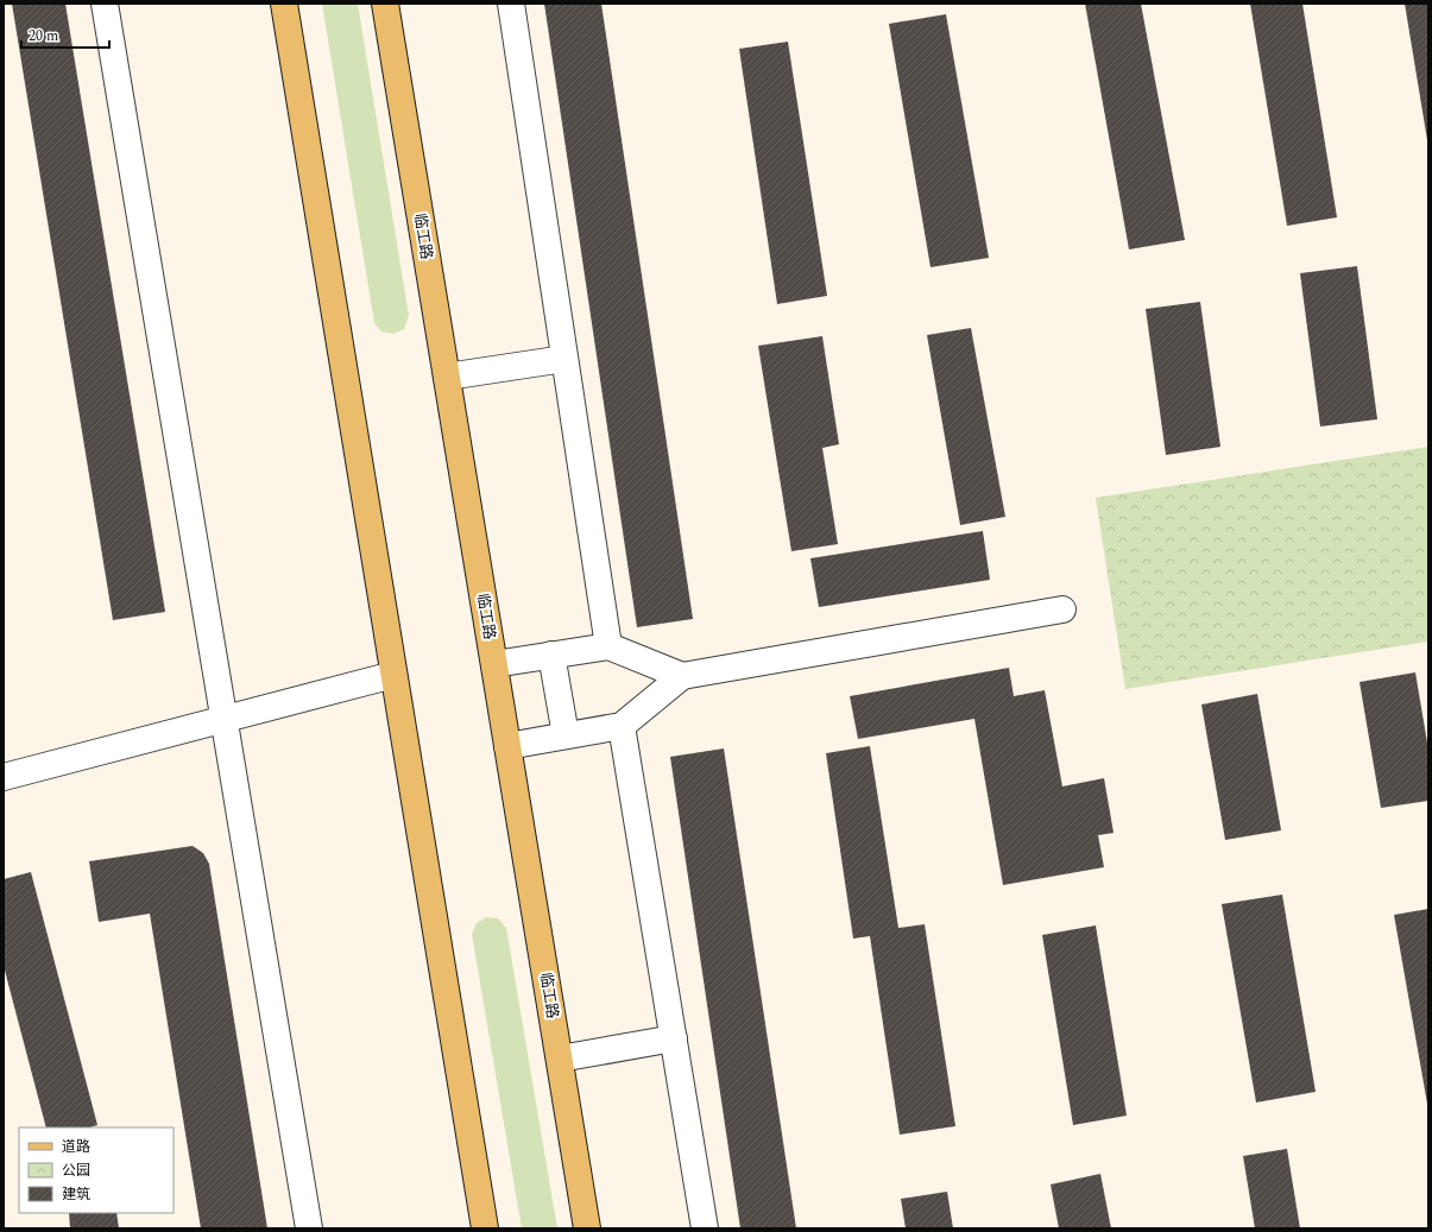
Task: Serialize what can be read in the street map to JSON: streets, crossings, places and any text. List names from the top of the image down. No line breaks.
{"streets":{"main road":["临工路"]},"legend":["道路","公园","建筑"],"scale_bar":"20 m"}
